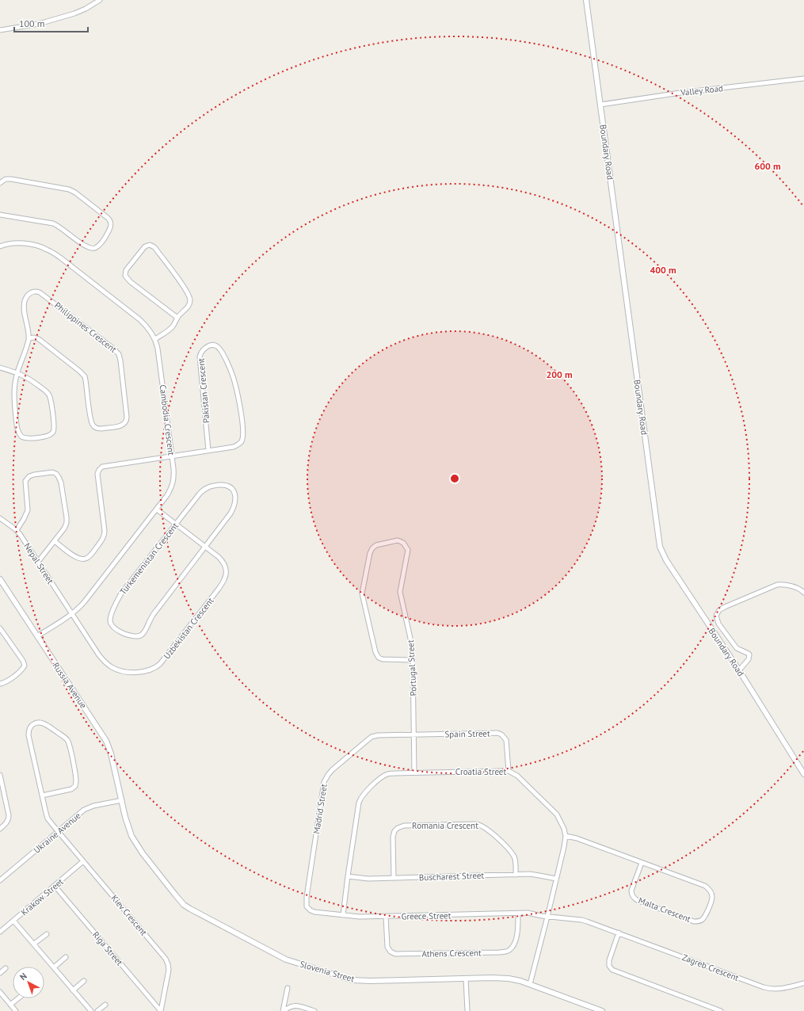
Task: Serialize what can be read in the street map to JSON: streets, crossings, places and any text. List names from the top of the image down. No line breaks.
{"streets":{"street":["Valley Road","Boundary Road","Philippines Crescent","Pakistan Crescent","Cambodia Crescent","Turkemenistan Crescent","Nepal Street","Uzbekistan Crescent","Portugal Street","Russia Avenue","Spain Street","Croatia Street","Madrid Street","Romania Crescent","Ukraine Avenue","Buscharest Street","Krakow Street","Malta Crescent","Kiev Crescent","Greece Street","Riga Street","Athens Crescent","Zagreb Crescent","Slovenia Street"]},"crossings":[["Valley Road","Boundary Road"],["Pakistan Crescent","Cambodia Crescent"],["Cambodia Crescent","Nepal Street"],["Cambodia Crescent","Uzbekistan Crescent"],["Cambodia Crescent","Russia Avenue"],["Turkemenistan Crescent","Uzbekistan Crescent"],["Nepal Street","Uzbekistan Crescent"],["Portugal Street","Spain Street"],["Portugal Street","Croatia Street"],["Portugal Street","Madrid Street"],["Russia Avenue","Ukraine Avenue"],["Russia Avenue","Slovenia Street"],["Spain Street","Croatia Street"],["Spain Street","Madrid Street"],["Croatia Street","Buscharest Street"],["Croatia Street","Malta Crescent"],["Croatia Street","Greece Street"],["Croatia Street","Zagreb Crescent"],["Croatia Street","Slovenia Street"],["Madrid Street","Greece Street"],["Romania Crescent","Buscharest Street"],["Ukraine Avenue","Kiev Crescent"],["Ukraine Avenue","Slovenia Street"],["Krakow Street","Kiev Crescent"],["Krakow Street","Riga Street"],["Kiev Crescent","Riga Street"],["Greece Street","Athens Crescent"],["Greece Street","Zagreb Crescent"]],"scale_bar":"100 m","north":"top left","rings":["600 m","400 m","200 m"]}
